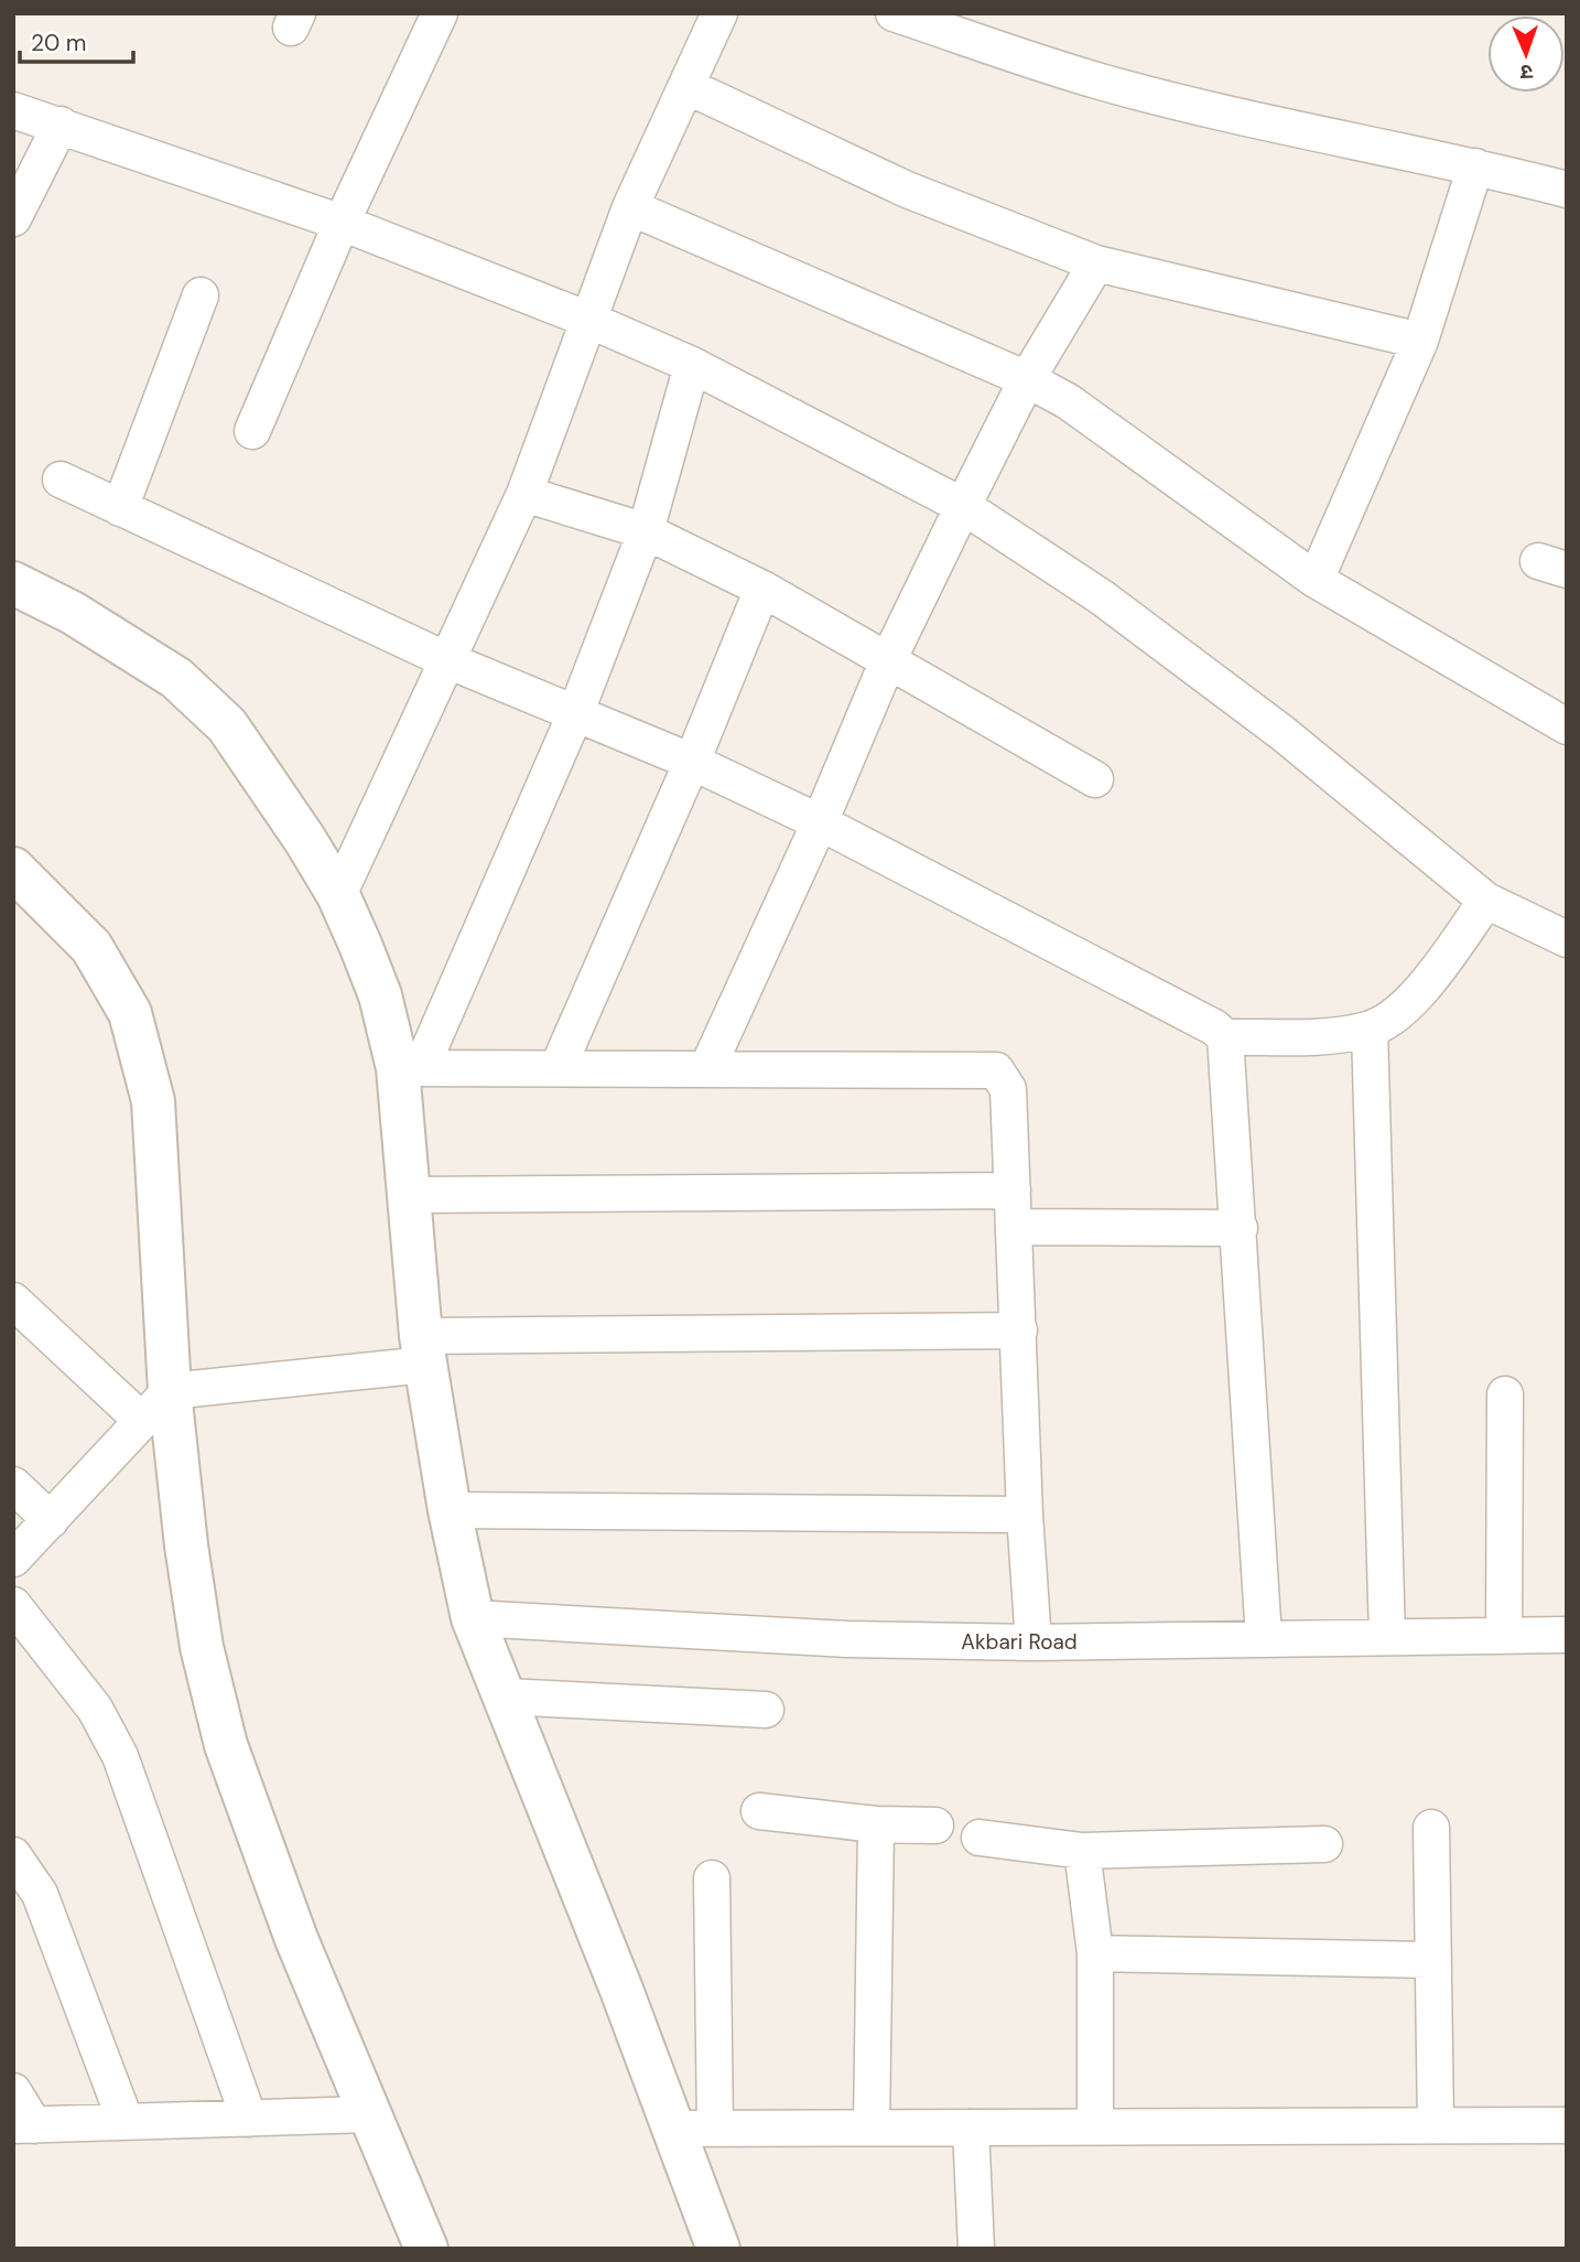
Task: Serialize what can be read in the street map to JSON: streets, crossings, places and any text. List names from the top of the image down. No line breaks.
{"streets":{"street":["Akbari Road"]},"scale_bar":"20 m","north":"bottom"}
